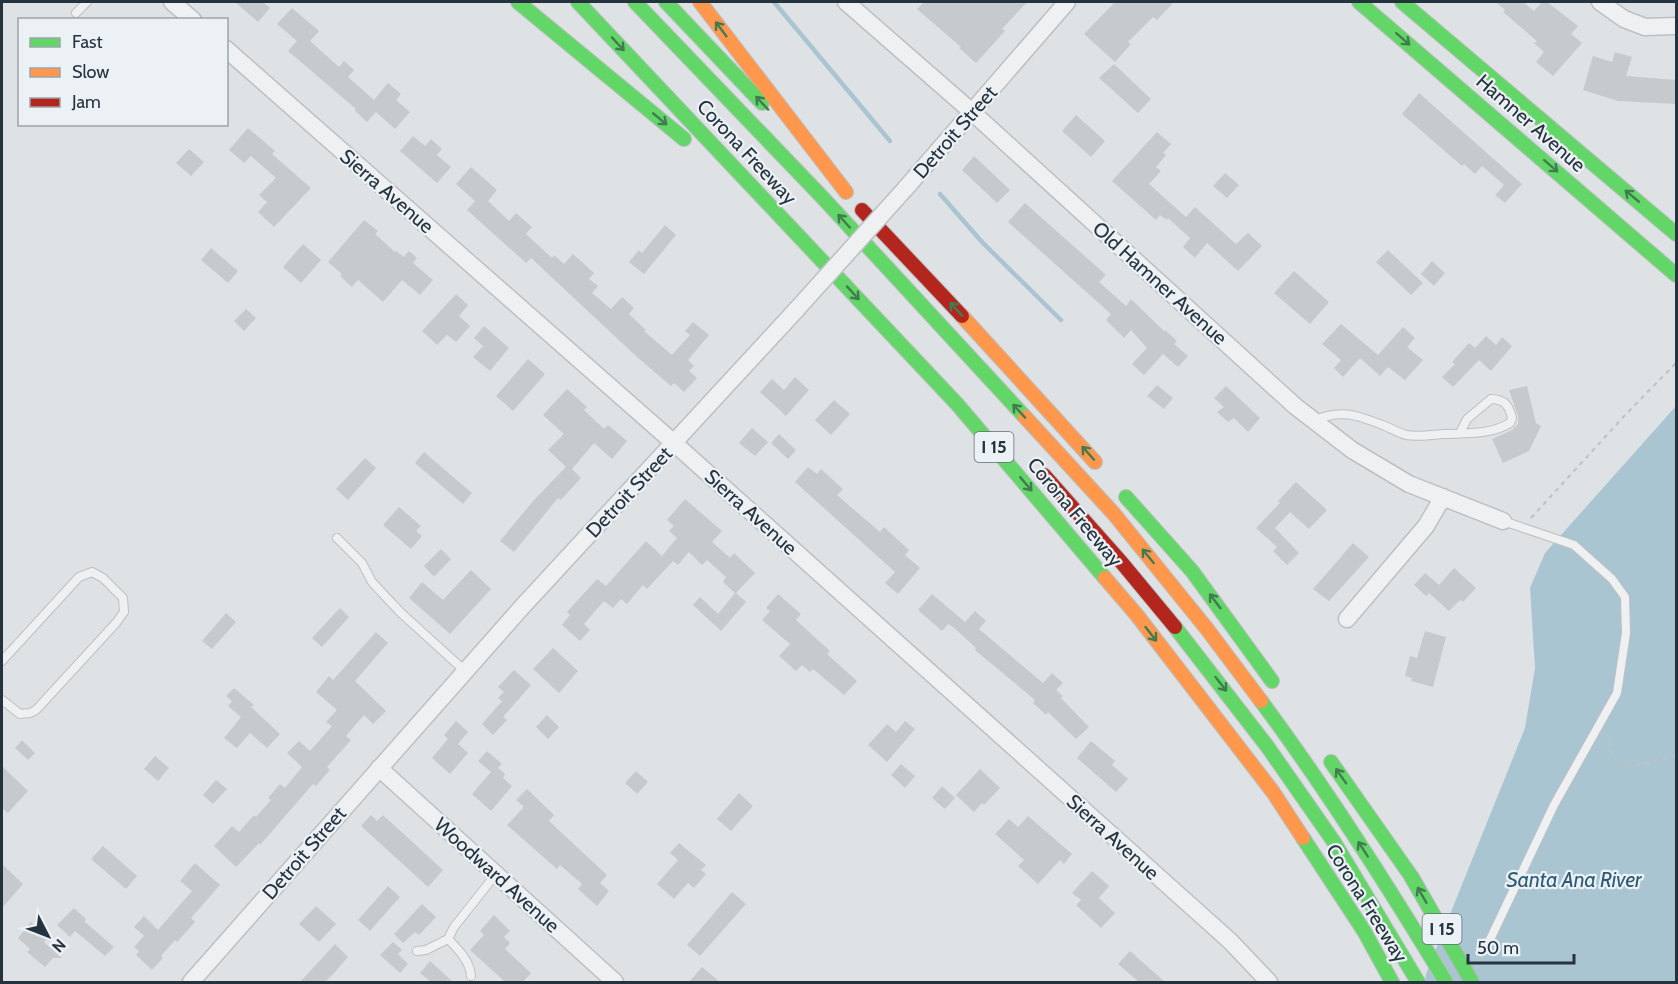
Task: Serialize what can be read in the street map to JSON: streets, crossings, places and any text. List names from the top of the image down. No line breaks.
{"streets":{"main road":["Hamner Avenue","Corona Freeway","I 15"],"street":["Detroit Street","Sierra Avenue","Old Hamner Avenue","Woodward Avenue"]},"crossings":[["Detroit Street","Sierra Avenue"],["Detroit Street","Old Hamner Avenue"],["Detroit Street","Woodward Avenue"]],"water":["Santa Ana River"],"legend":["Fast","Slow","Jam"],"scale_bar":"50 m","north":"bottom right"}
